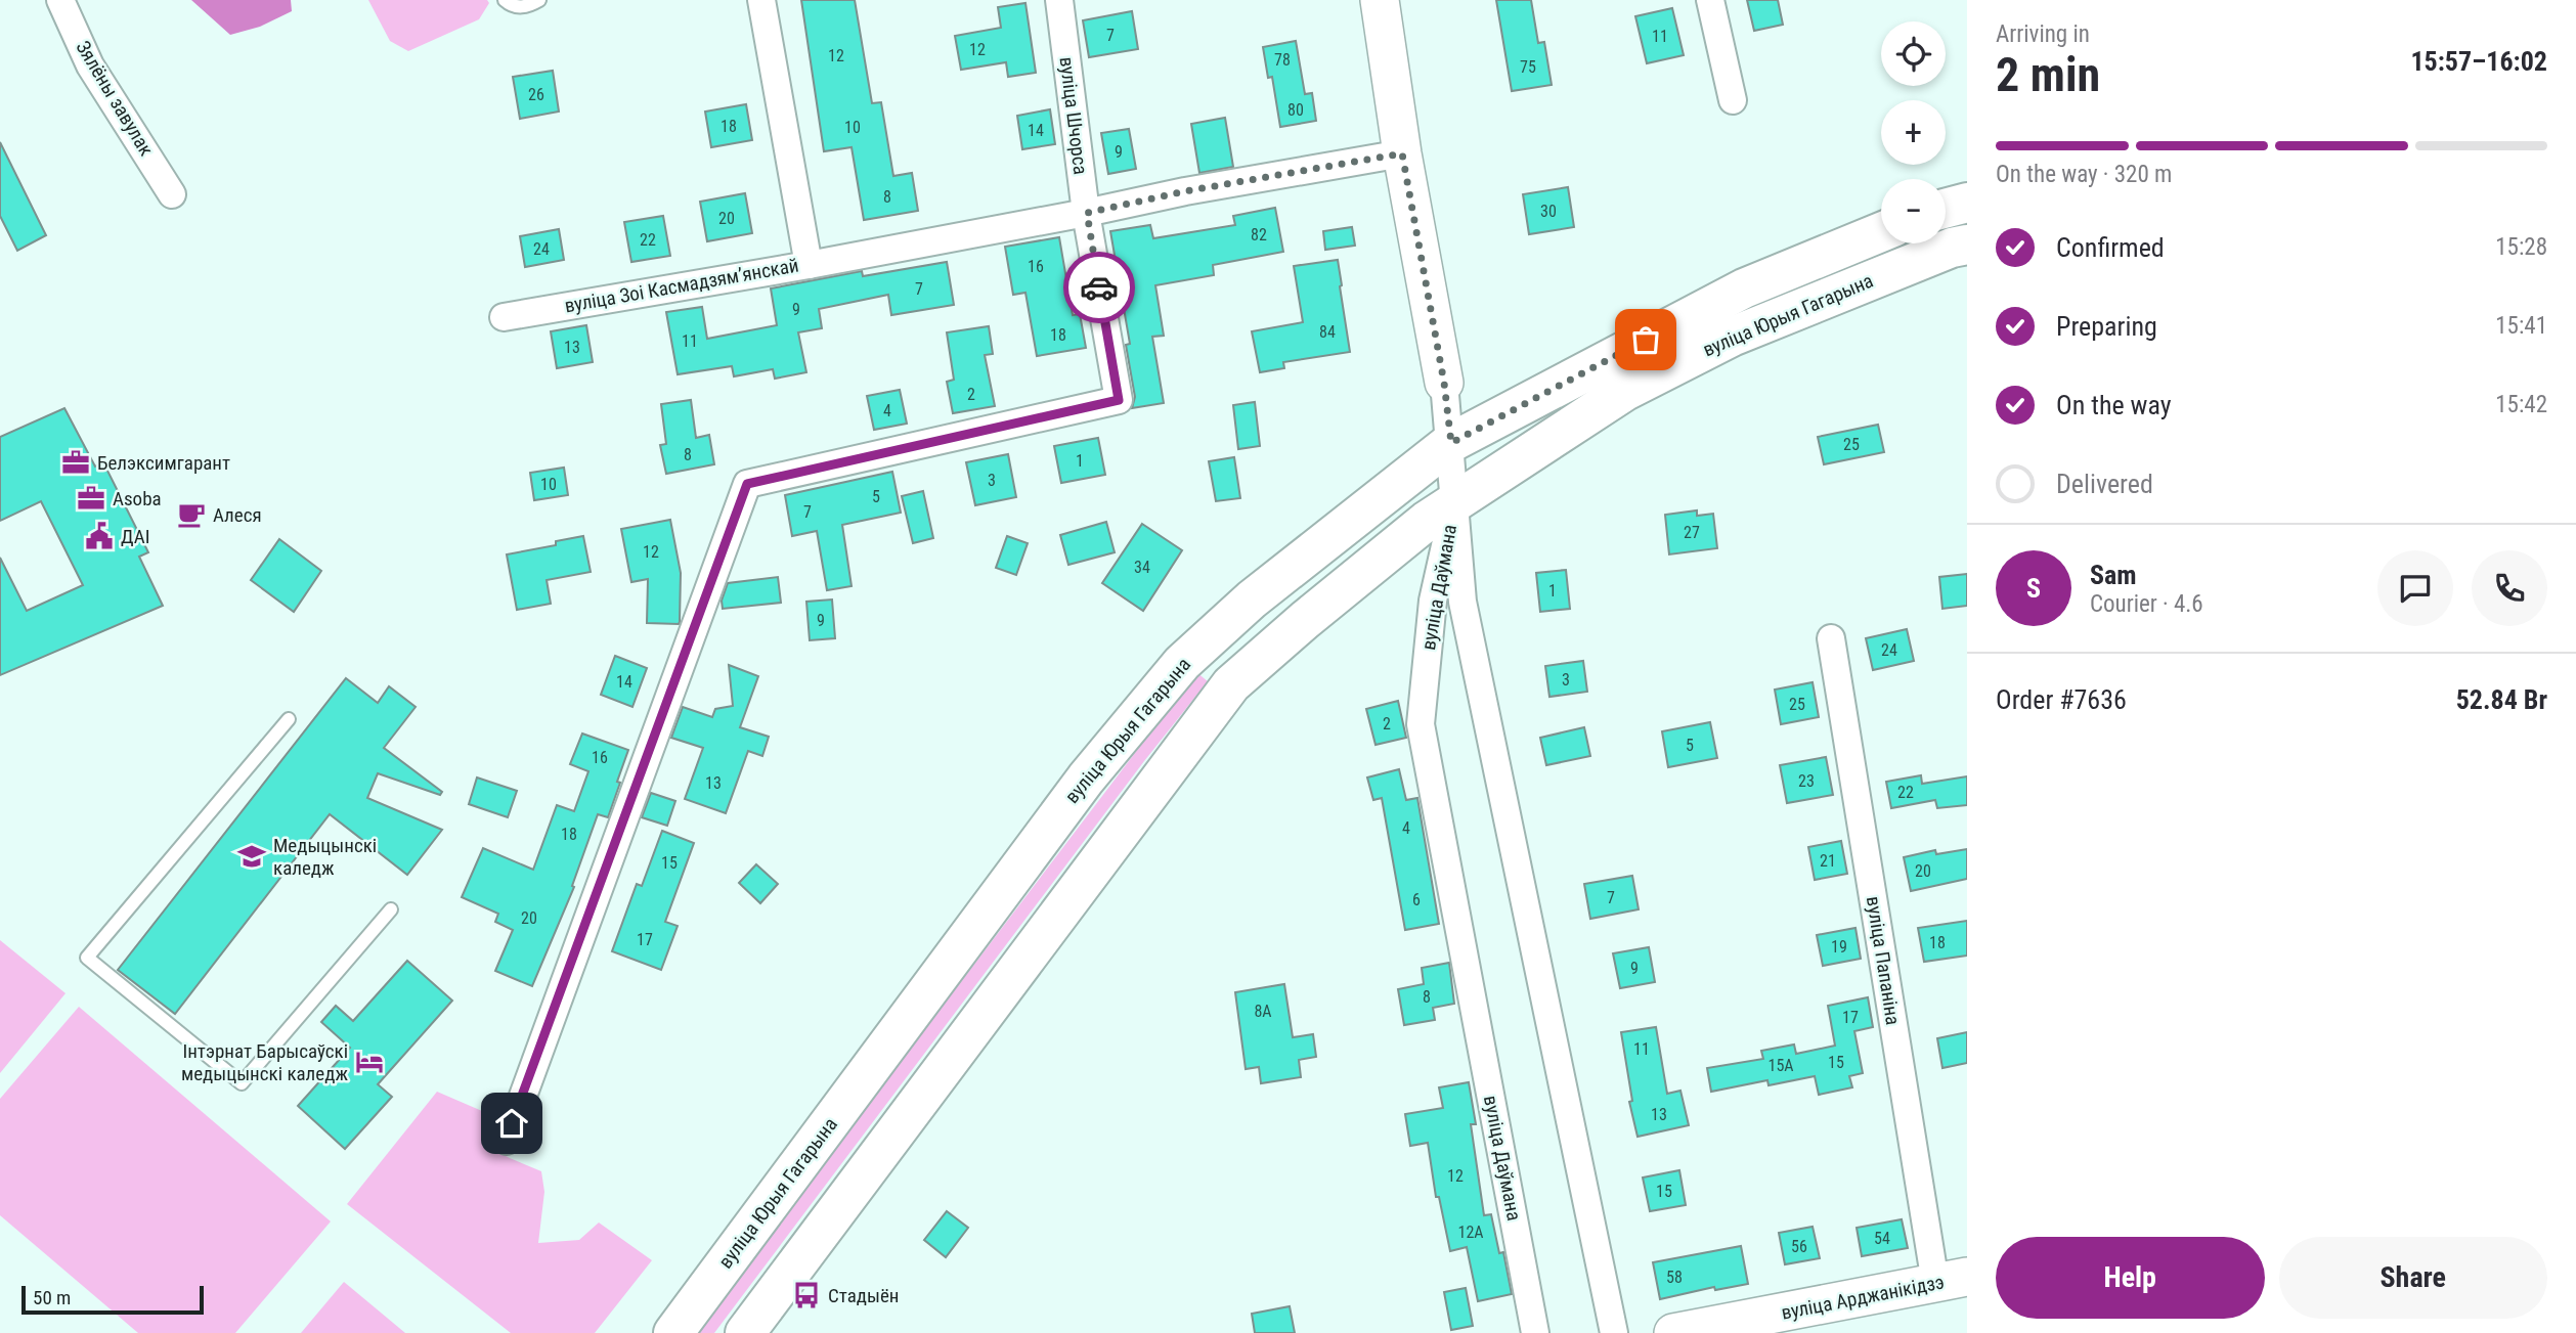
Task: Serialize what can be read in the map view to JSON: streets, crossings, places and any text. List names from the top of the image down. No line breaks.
{"streets":{"main road":["вуліца Юрыя Гагарына"],"street":["Зялёны завулак","вуліца Шчорса","вуліца Зоі Касмадзямʼянскай","вуліца Даўмана","вуліца Папаніна","вуліца Арджанікідзэ"]},"crossings":[["вуліца Юрыя Гагарына","вуліца Даўмана"],["вуліца Папаніна","вуліца Арджанікідзэ"]],"places":{"office":["Белэксимгарант","Asoba"],"cafe":["Алеся"],"public building":["ДАІ"],"school or university":["Медыцынскі каледж"],"hotel":["Інтэрнат Барысаўскі медыцынскі каледж"],"bus stop":["Стадыён"]},"house_numbers":["7","11","12","12","78","75","26","80","18","10","14","9","8","30","20","82","22","24","16","7","9","84","18","11","13","2","4","25","8","1","3","10","5","7","27","12","34","1","9","24","3","14","25","2","5","16","23","13","22","4","18","21","15","20","7","6","20","17","18","19","9","8","8А","17","11","15","15А","13","12","15","12А","54","56","58"],"scale_bar":"50 m","page":{"heading":["2 min","Arriving in","15:57–16:02"],"panel":["Sam","Courier · 4.6","Order #7636","52.84 Br"],"map_buttons":["+","−"],"bar":"On the way · 320 m","list":[["Confirmed","15:28"],["Preparing","15:41"],["On the way","15:42"],"Delivered"],"round":"S","buttons":["Help","Share"],"scale":"50 m"}}
